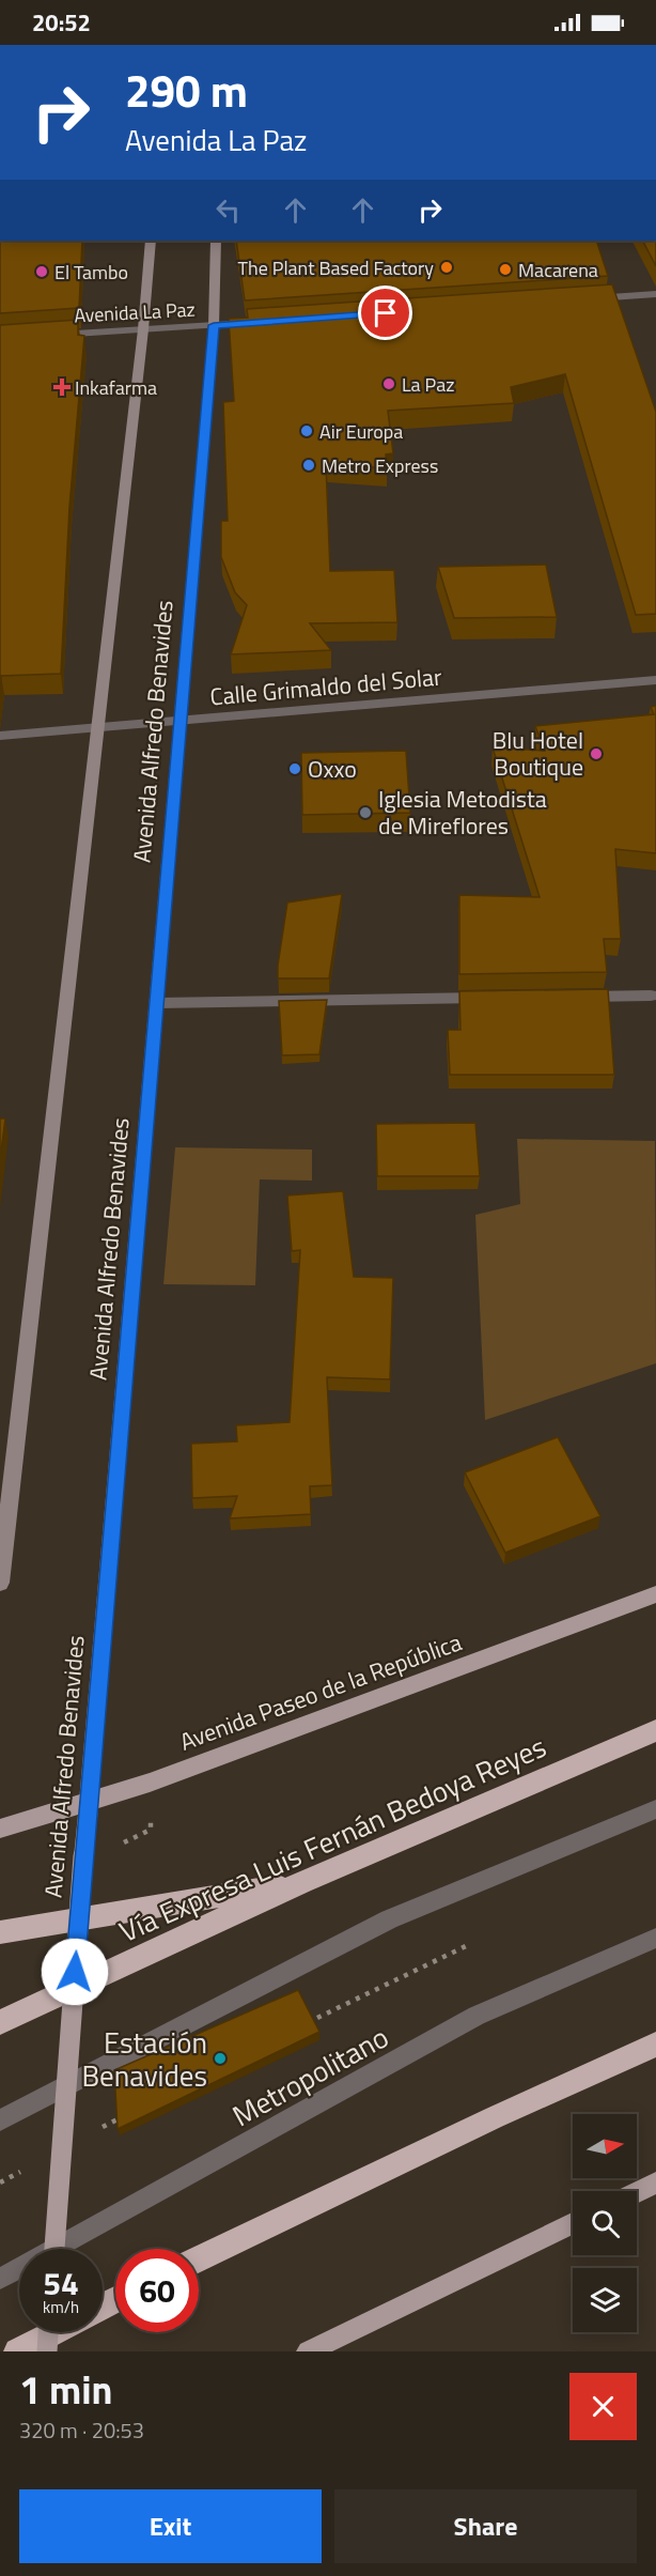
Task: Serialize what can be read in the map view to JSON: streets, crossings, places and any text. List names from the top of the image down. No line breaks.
{"streets":{"highway":["Vía Expresa Luis Fernán Bedoya Reyes"],"main road":["Avenida Alfredo Benavides","Avenida Paseo de la República"],"street":["Avenida La Paz","Calle Grimaldo del Solar","Metropolitano"]},"crossings":[["Avenida La Paz","Avenida Alfredo Benavides"],["Calle Grimaldo del Solar","Avenida Alfredo Benavides"],["Avenida Alfredo Benavides","Avenida Paseo de la República"]],"places":{"other":["The Plant Based Factory","Macarena","El Tambo","La Paz","Air Europa","Metro Express","Blu Hotel Boutique","Oxxo","Iglesia Metodista de Mireflores","Estación Benavides"],"health":["Inkafarma"]},"north":"right","page":{"status":"20:52","turn":["290 m","Avenida La Paz"],"speed":"54 km/h","limit":"60","heading":["1 min","320 m · 20:53"],"buttons":["Exit","Share"]}}
